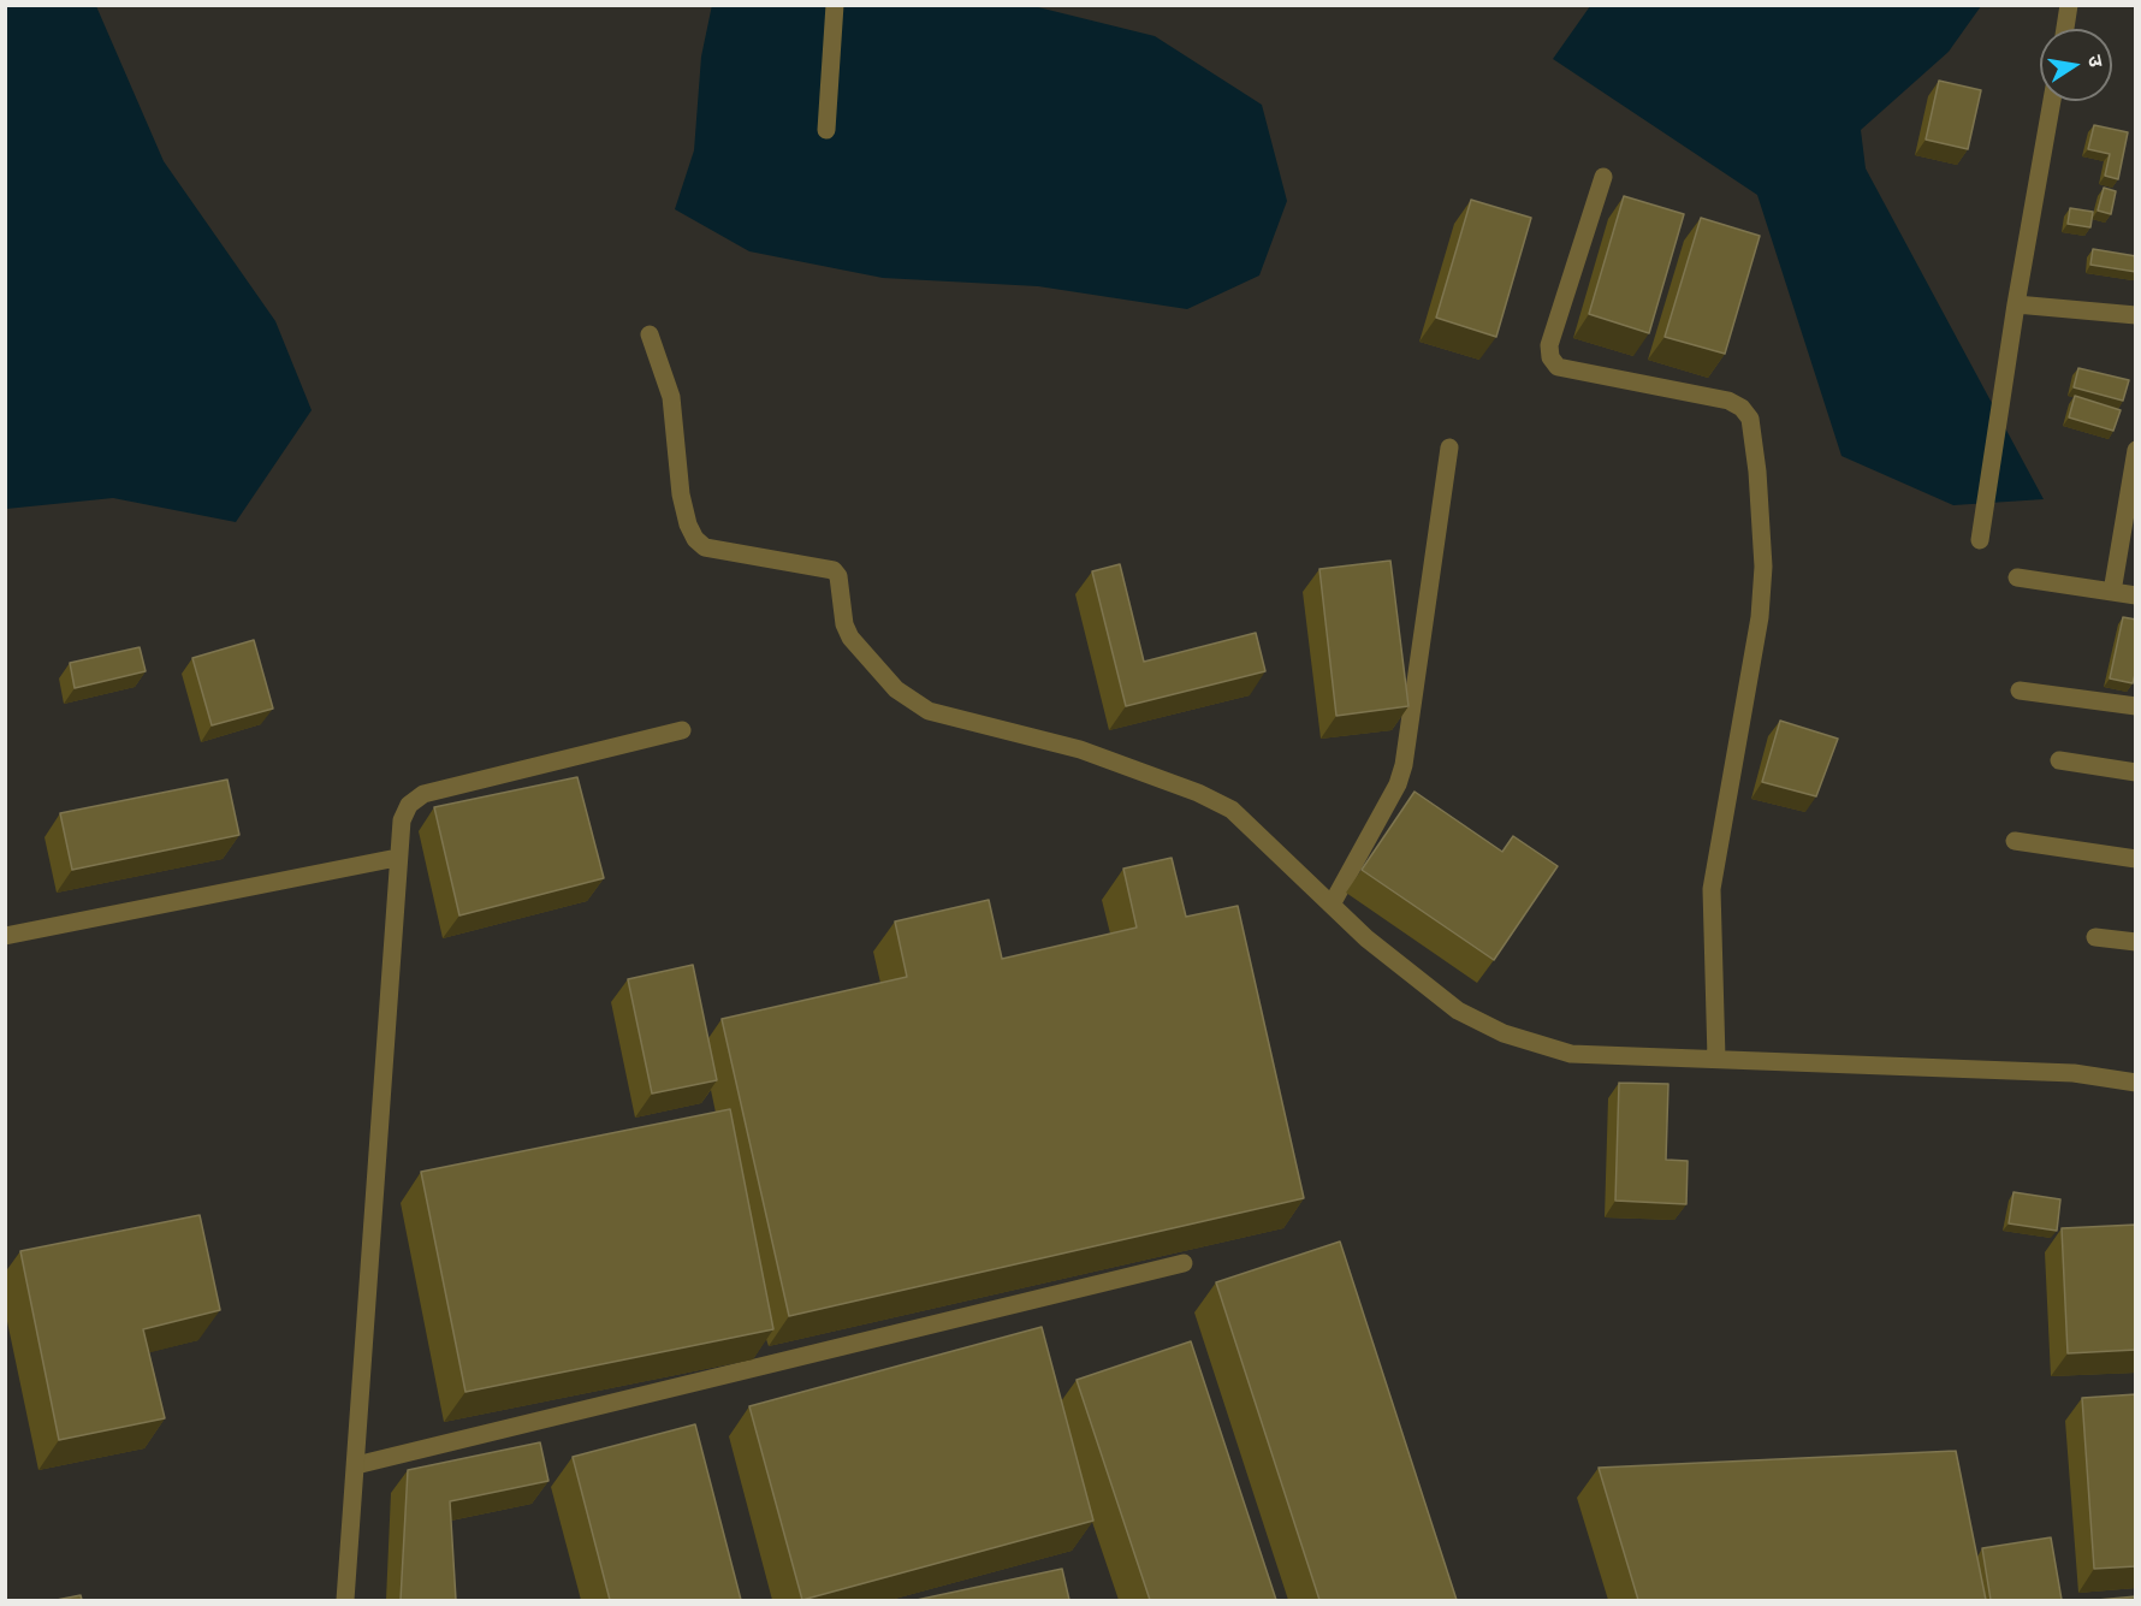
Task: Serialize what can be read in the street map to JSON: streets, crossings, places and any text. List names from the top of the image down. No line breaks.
{"north":"right"}
